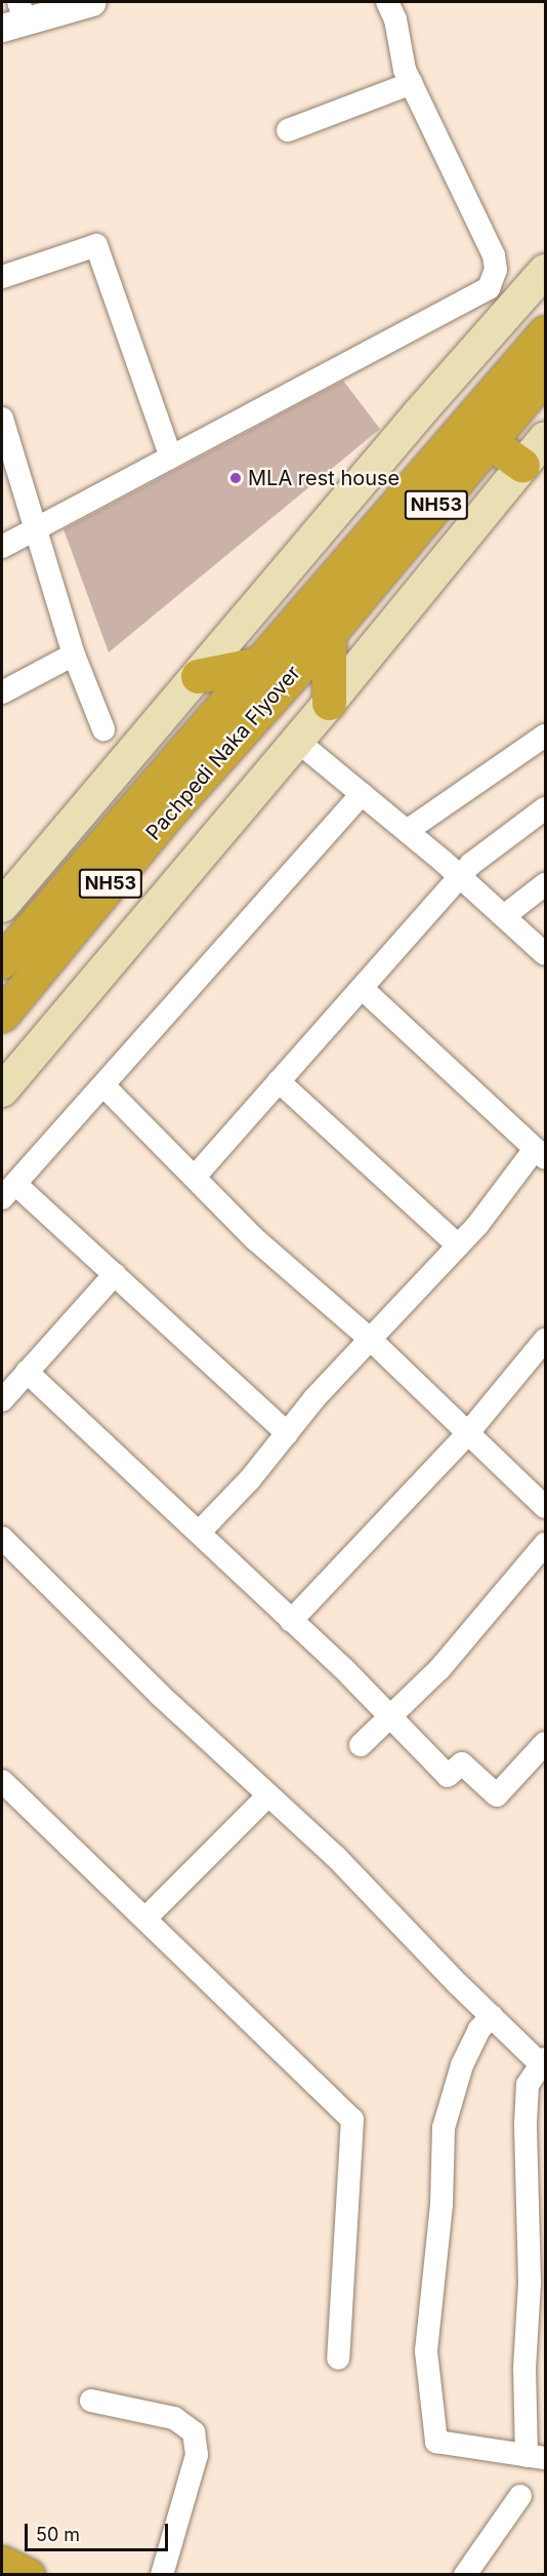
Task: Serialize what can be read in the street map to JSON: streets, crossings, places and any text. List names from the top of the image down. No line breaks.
{"streets":{"highway":["NH53","Pachpedi Naka Flyover"]},"crossings":[["NH53","Pachpedi Naka Flyover"]],"places":["MLA rest house"],"scale_bar":"50 m"}
